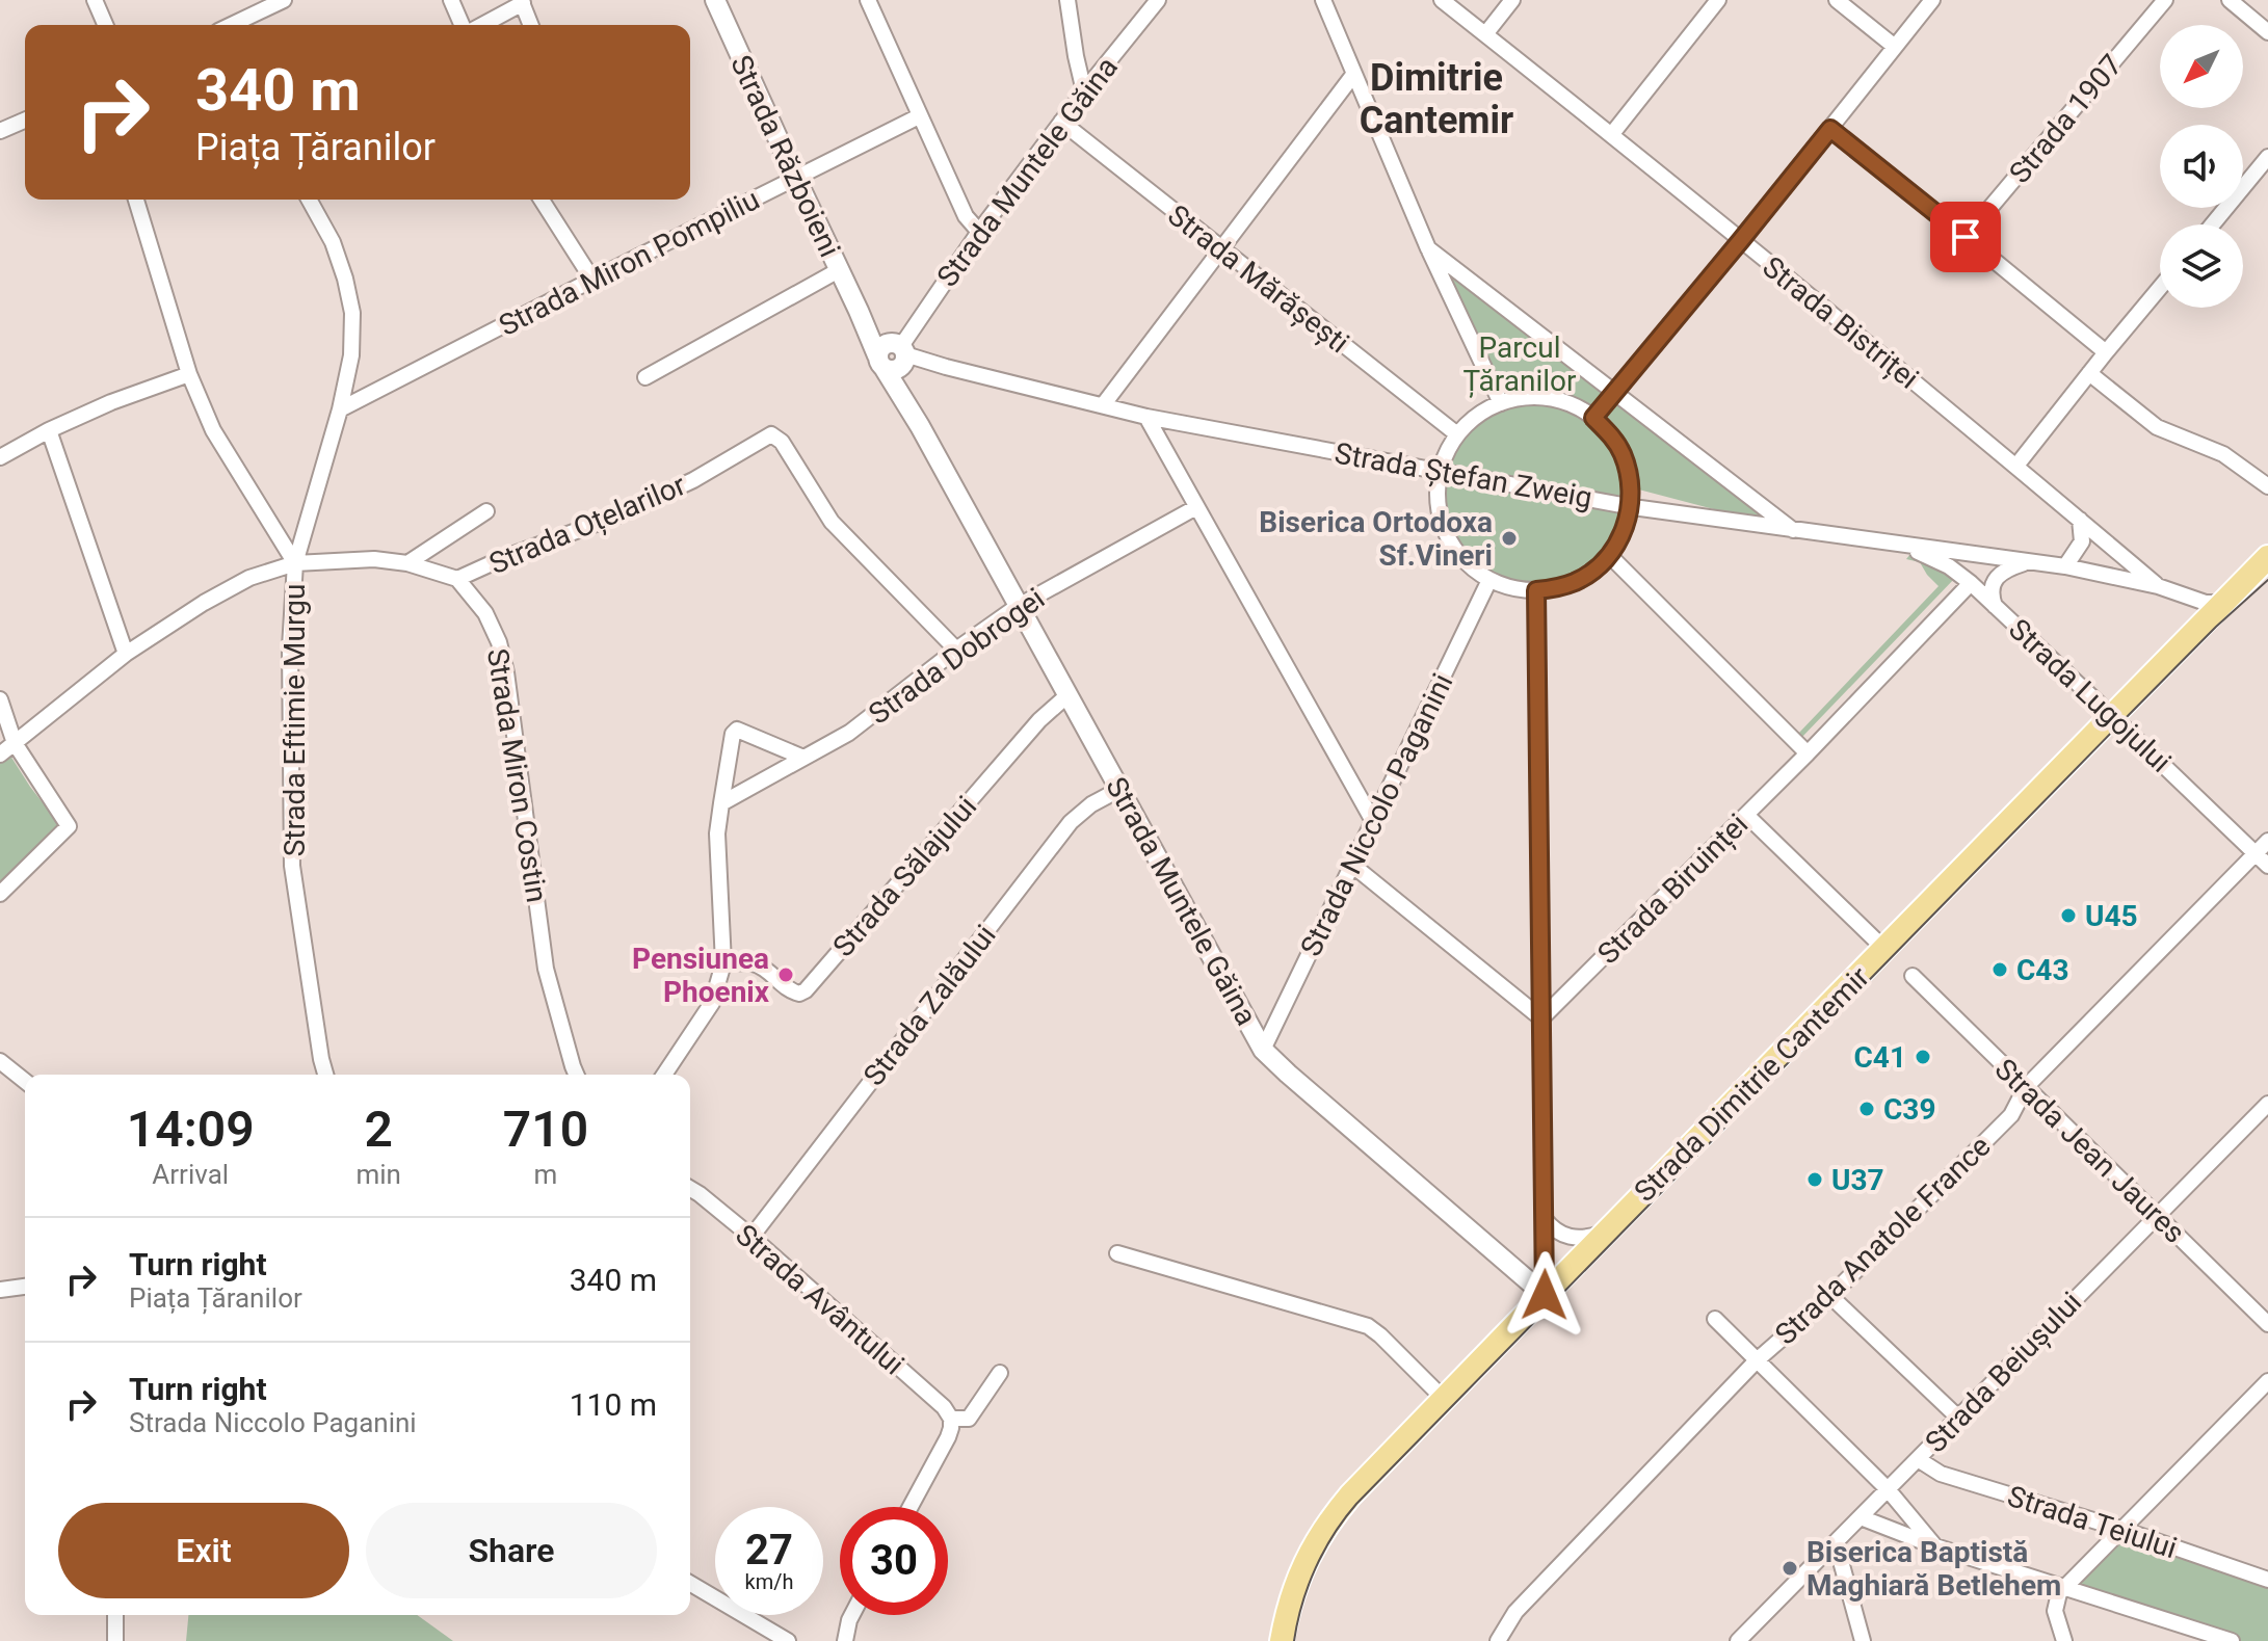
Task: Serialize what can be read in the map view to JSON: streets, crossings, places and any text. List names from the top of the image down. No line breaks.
{"streets":{"main road":["Strada Dimitrie Cantemir"],"street":["Strada 1907","Strada Războieni","Strada Muntele Găina","Strada Miron Pompiliu","Strada Mărășești","Strada Bistriței","Strada Ștefan Zweig","Strada Oțelarilor","Strada Dobrogei","Strada Lugojului","Strada Eftimie Murgu","Strada Miron Costin","Strada Niccolo Paganini","Strada Sălajului","Strada Biruinței","Strada Zalăului","Strada Jean Jaures","Strada Anatole France","Strada Avântului","Strada Beiușului","Strada Teiului"]},"crossings":[["Strada Războieni","Strada Muntele Găina"],["Strada Războieni","Strada Miron Pompiliu"],["Strada Războieni","Strada Ștefan Zweig"],["Strada Muntele Găina","Strada Mărășești"],["Strada Muntele Găina","Strada Ștefan Zweig"],["Strada Muntele Găina","Strada Dobrogei"],["Strada Muntele Găina","Strada Niccolo Paganini"],["Strada Muntele Găina","Strada Sălajului"],["Strada Muntele Găina","Strada Zalăului"],["Strada Muntele Găina","Strada Dimitrie Cantemir"],["Strada Bistriței","Strada Ștefan Zweig"],["Strada Ștefan Zweig","Strada Lugojului"],["Strada Ștefan Zweig","Strada Dimitrie Cantemir"],["Strada Oțelarilor","Strada Dobrogei"],["Strada Oțelarilor","Strada Miron Costin"],["Strada Lugojului","Strada Biruinței"],["Strada Lugojului","Strada Dimitrie Cantemir"],["Strada Lugojului","Strada Anatole France"],["Strada Zalăului","Strada Avântului"],["Strada Jean Jaures","Strada Anatole France"],["Strada Jean Jaures","Strada Beiușului"],["Strada Beiușului","Strada Teiului"]],"districts":["Dimitrie Cantemir"],"parks":["Parcul Țăranilor"],"places":["Biserica Ortodoxa Sf.Vineri","U45","C43","Pensiunea Phoenix","C41","C39","U37","Biserica Baptistă Maghiară Betlehem"],"north":"bottom left","page":{"turn":["340 m","Piața Țăranilor"],"eta":["14:09","Arrival","2","min","710","m"],"list":[{"name":"Turn right","note":"Piața Țăranilor","value":"340 m"},{"name":"Turn right","note":"Strada Niccolo Paganini","value":"110 m"}],"buttons":["Exit","Share"],"speed":"27 km/h","limit":"30"}}
